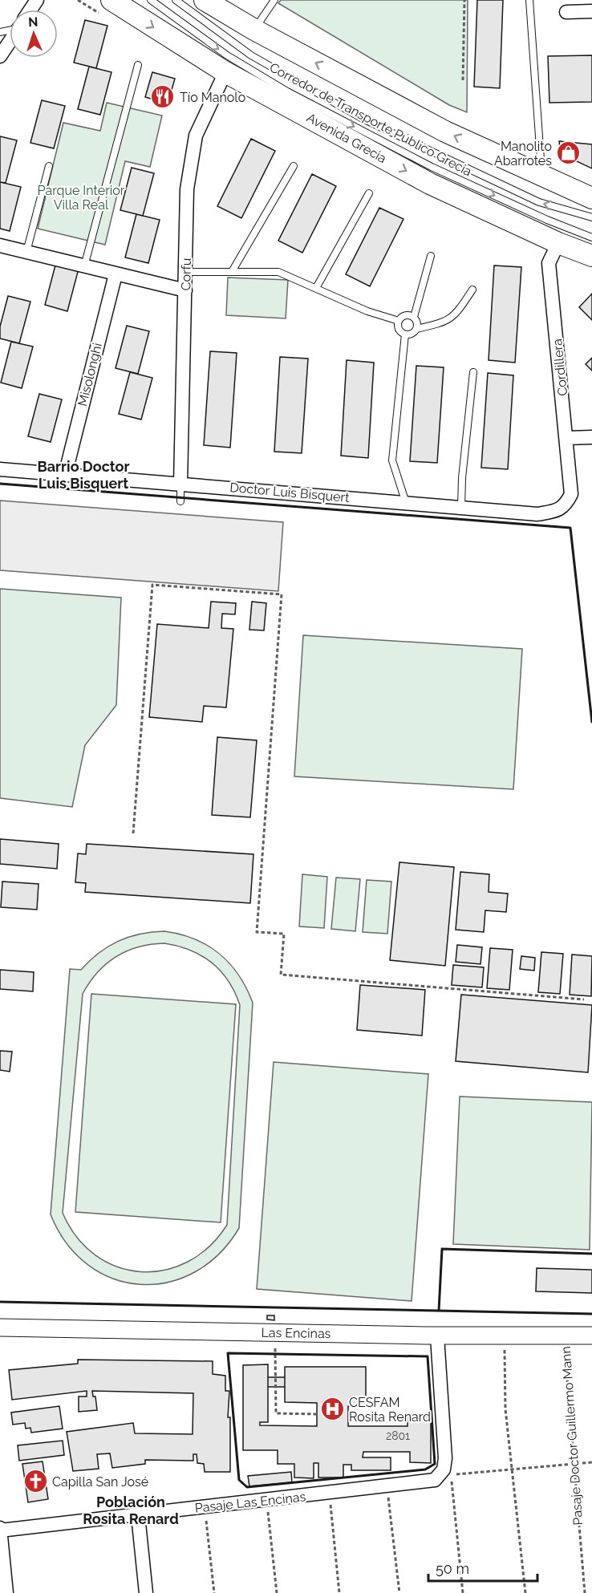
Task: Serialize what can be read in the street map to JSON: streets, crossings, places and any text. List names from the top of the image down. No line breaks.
{"streets":{"main road":["Avenida Grecia"],"street":["Corfu","Cordillera","Misolonghi","Doctor Luis Bisquert","Las Encinas","Pasaje Las Encinas"],"lane":["Corredor de Transporte Público Grecia"],"path":["Pasaje Doctor Guillermo Mann"]},"crossings":[["Avenida Grecia","Corfu"],["Avenida Grecia","Cordillera"],["Corfu","Doctor Luis Bisquert"],["Cordillera","Doctor Luis Bisquert"],["Misolonghi","Doctor Luis Bisquert"],["Las Encinas","Pasaje Doctor Guillermo Mann"]],"districts":["Barrio Doctor Luis Bisquert","Población Rosita Renard"],"parks":["Parque Interior Villa Real"],"places":{"restaurant":["Tío Manolo"],"shop":["Manolito Abarrotes"],"hospital":["CESFAM Rosita Renard"],"church":["Capilla San José"]},"house_numbers":["2801"],"scale_bar":"50 m","north":"top"}
